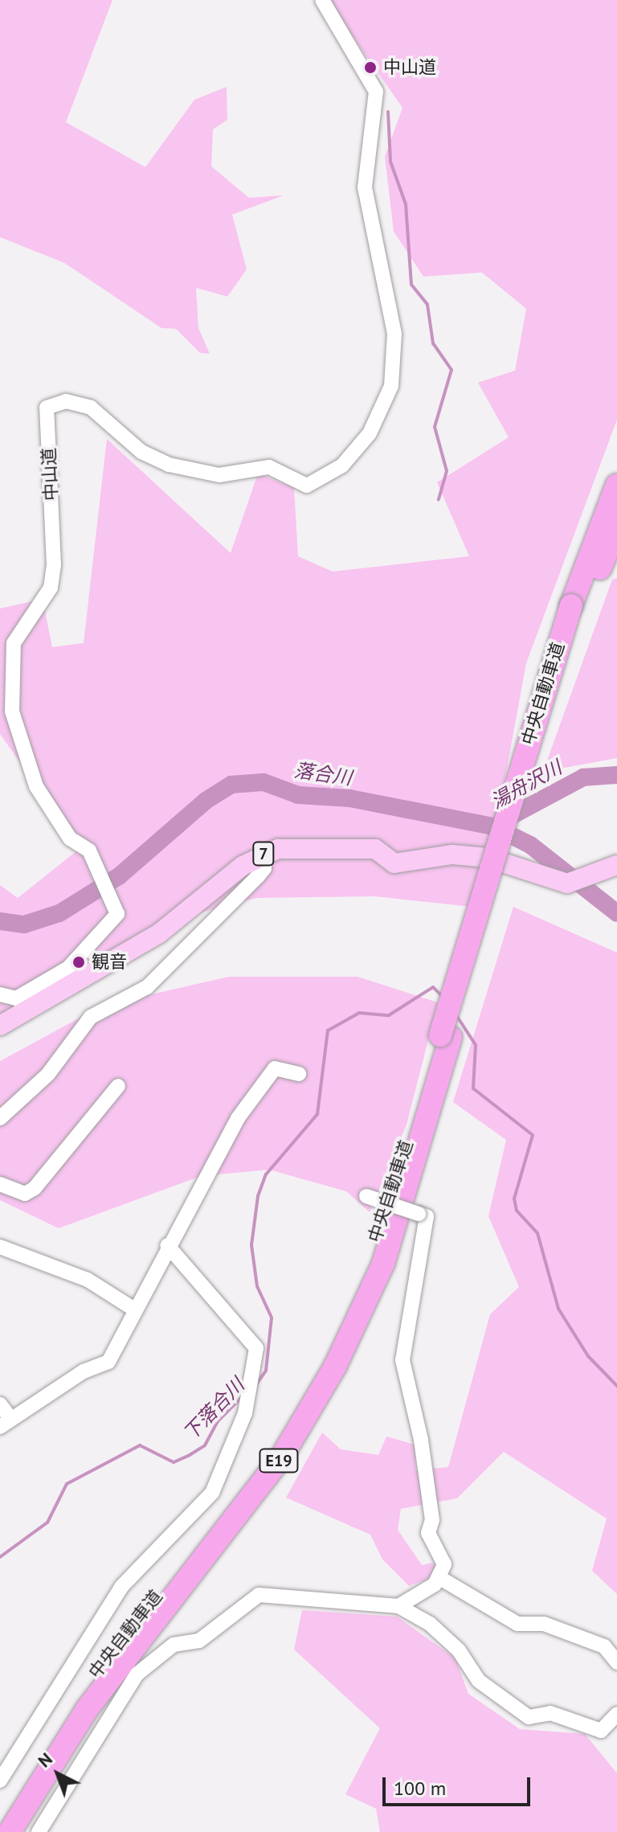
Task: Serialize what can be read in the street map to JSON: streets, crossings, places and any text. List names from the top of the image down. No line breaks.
{"streets":{"highway":["中央自動車道","E19"],"main road":["7"],"street":["中山道"]},"water":["落合川","湯舟沢川","下落合川"],"places":["中山道","観音"],"scale_bar":"100 m","north":"top left"}
